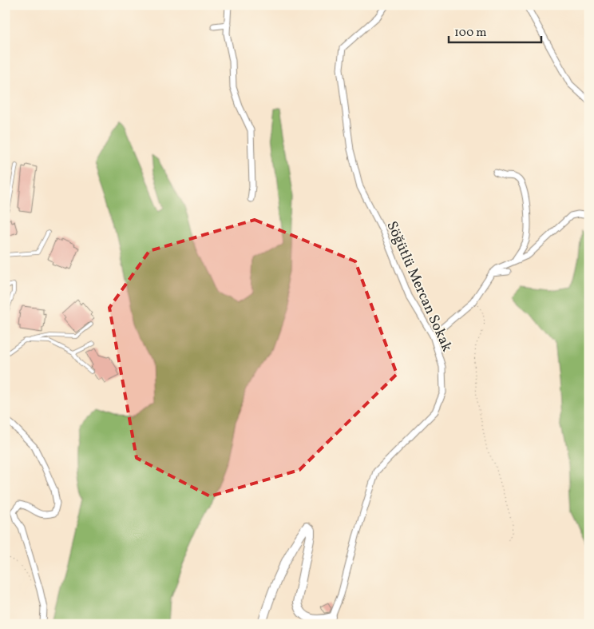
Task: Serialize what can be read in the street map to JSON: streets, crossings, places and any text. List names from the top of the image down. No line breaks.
{"streets":{"street":["Söğütlü Mercan Sokak"]},"scale_bar":"100 m"}
